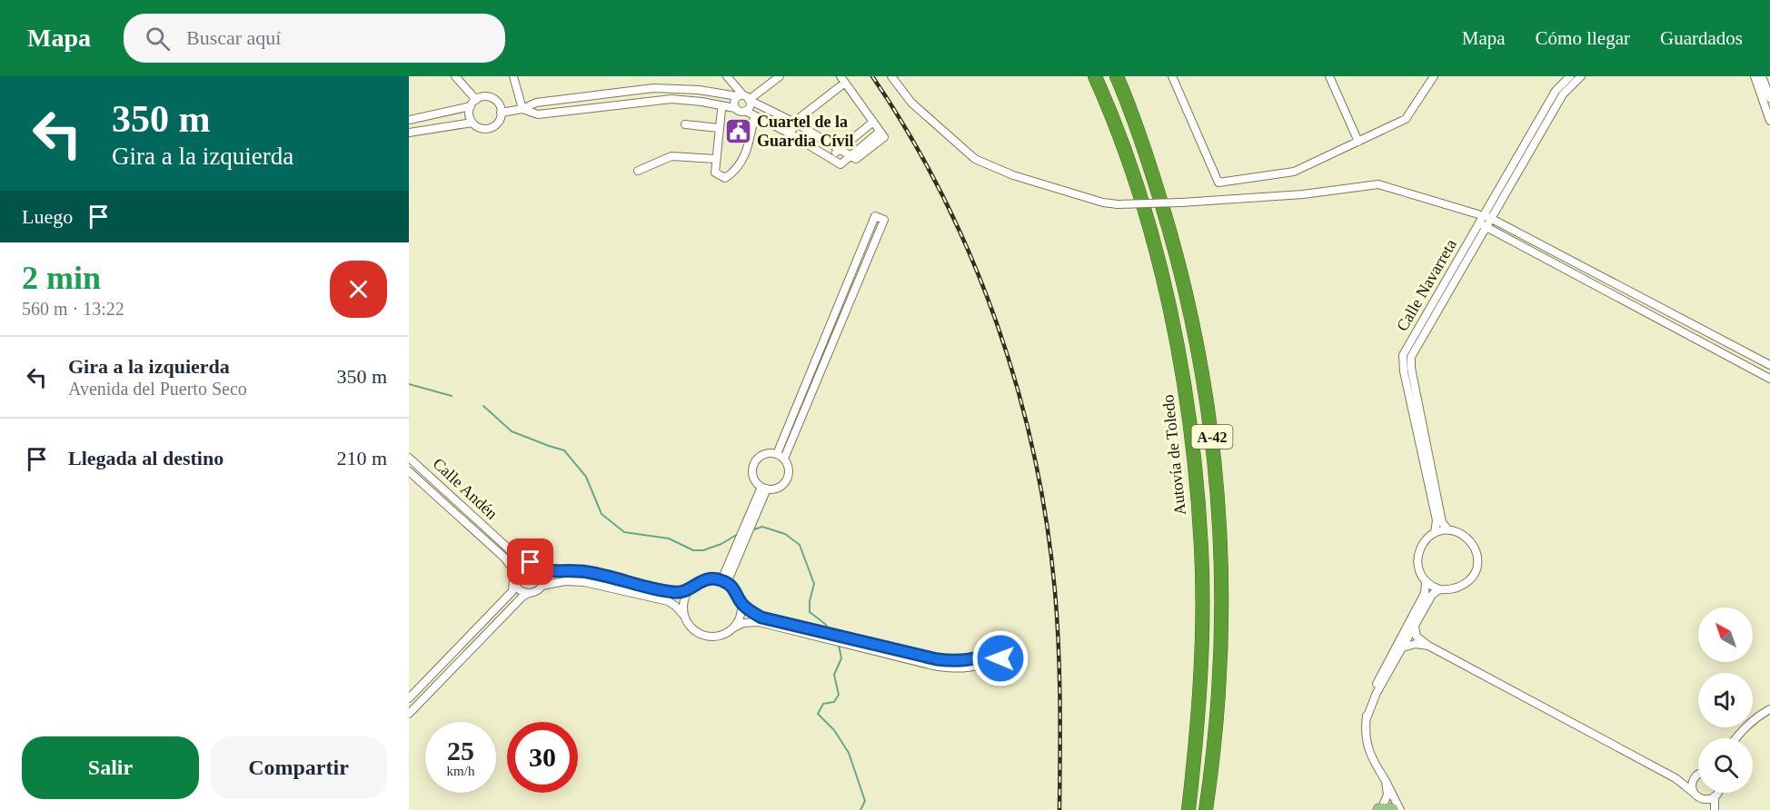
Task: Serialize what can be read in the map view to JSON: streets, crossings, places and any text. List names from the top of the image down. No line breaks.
{"streets":{"highway":["A-42","Autovía de Toledo"],"street":["Calle Navarreta","Calle Andén"]},"places":{"public building":["Cuartel de la Guardia Cívil"]},"north":"top left","page":{"header":"Mapa","search":"Buscar aquí","nav":["Mapa","Cómo llegar","Guardados"],"turn":["350 m","Gira a la izquierda"],"then":"Luego","heading":["2 min","560 m · 13:22"],"list":[{"name":"Gira a la izquierda","note":"Avenida del Puerto Seco","value":"350 m"},{"name":"Llegada al destino","value":"210 m"}],"speed":"25 km/h","limit":"30","buttons":["Salir","Compartir"]}}
